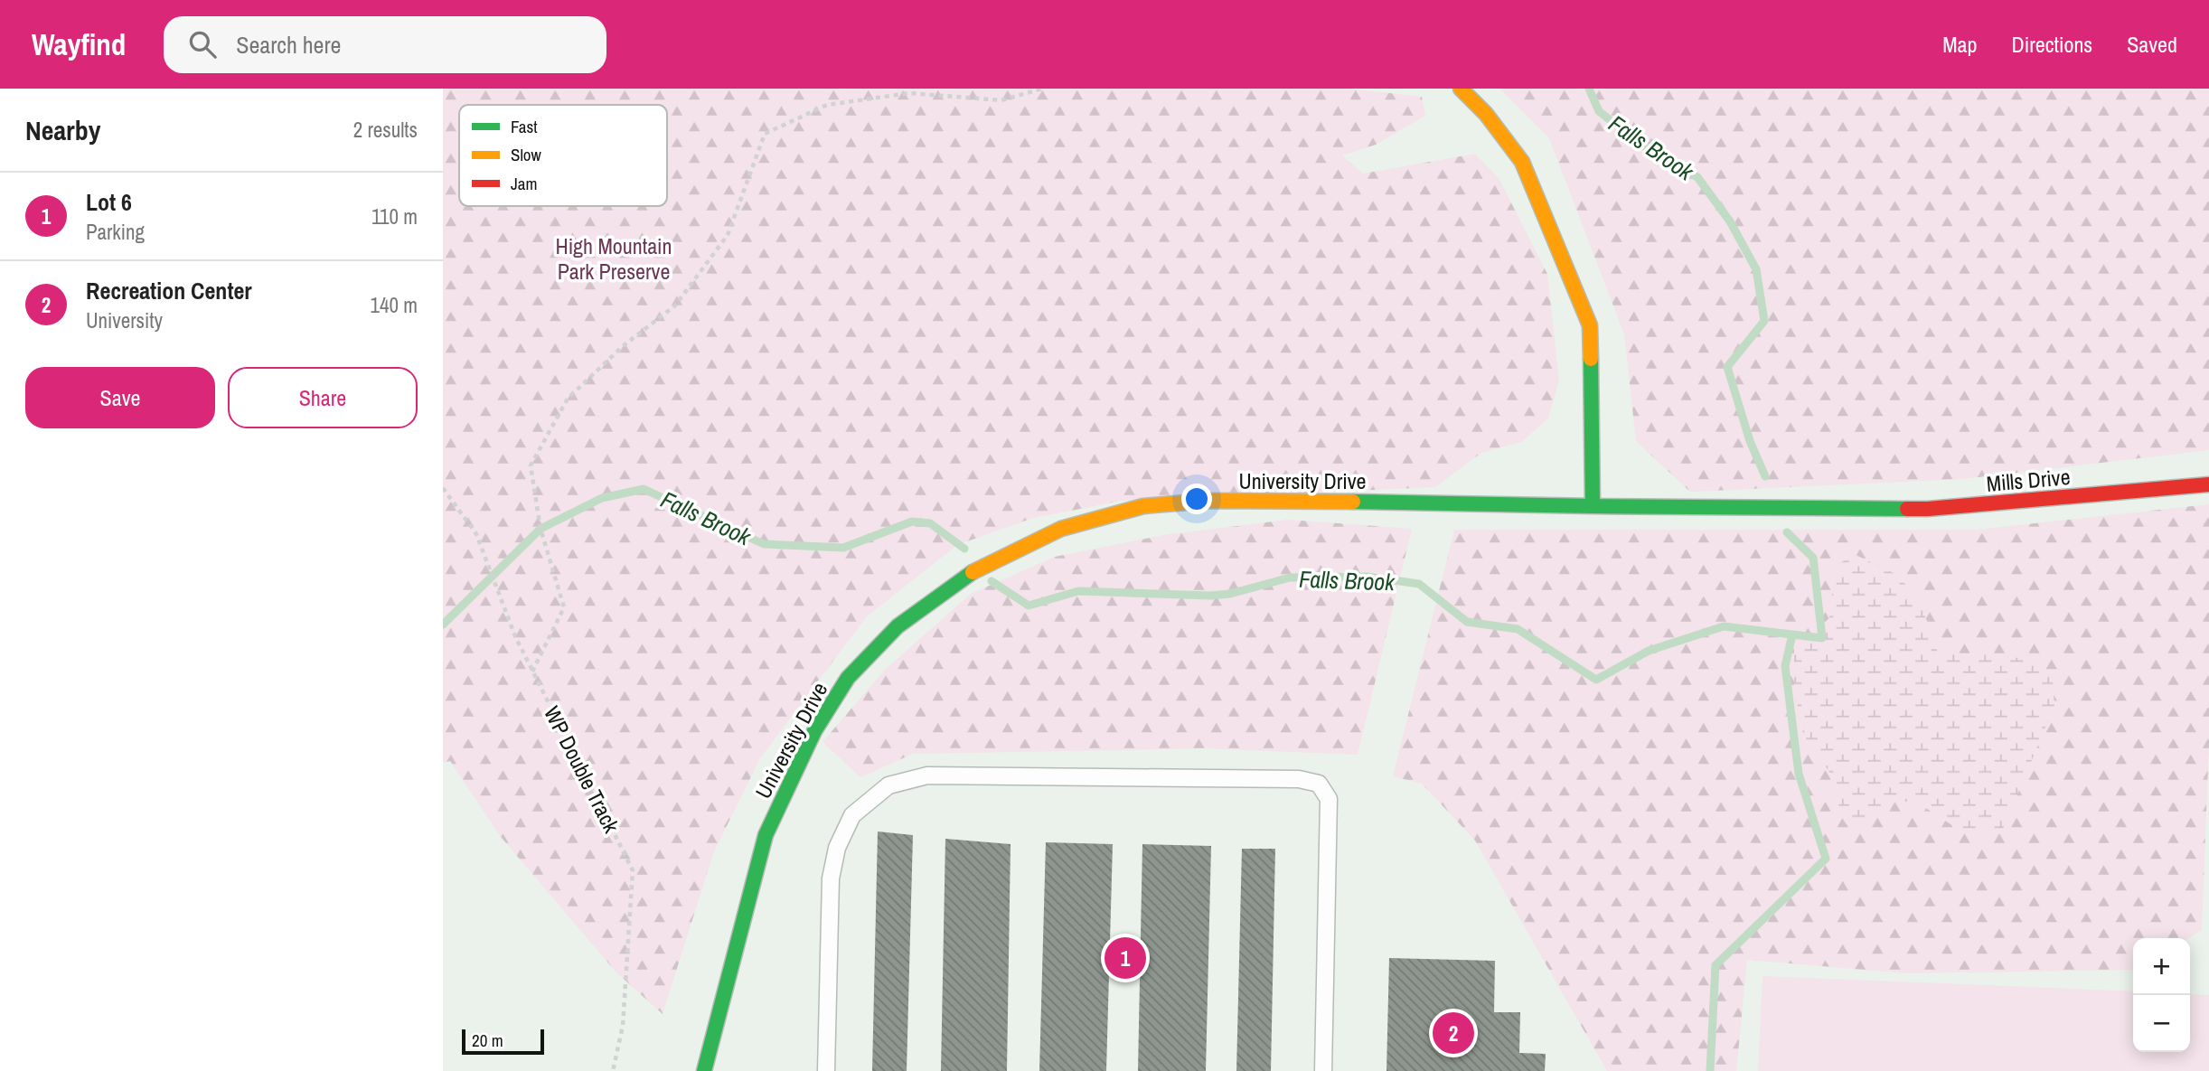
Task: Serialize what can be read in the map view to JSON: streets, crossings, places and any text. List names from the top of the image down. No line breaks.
{"streets":{"street":["Mills Drive","University Drive"],"path":["WP Double Track"]},"crossings":[["Mills Drive","University Drive"]],"water":["Falls Brook"],"parks":["High Mountain Park Preserve"],"legend":["Fast","Slow","Jam"],"scale_bar":"20 m","page":{"header":"Wayfind","search":"Search here","nav":["Map","Directions","Saved"],"heading":["Nearby","2 results"],"list":[{"mark":"1","name":"Lot 6","note":"Parking","value":"110 m"},{"mark":"2","name":"Recreation Center","note":"University","value":"140 m"}],"buttons":["Save","Share"],"pins":["1","2"],"map_buttons":["+","−"],"scale":"20 m"}}
